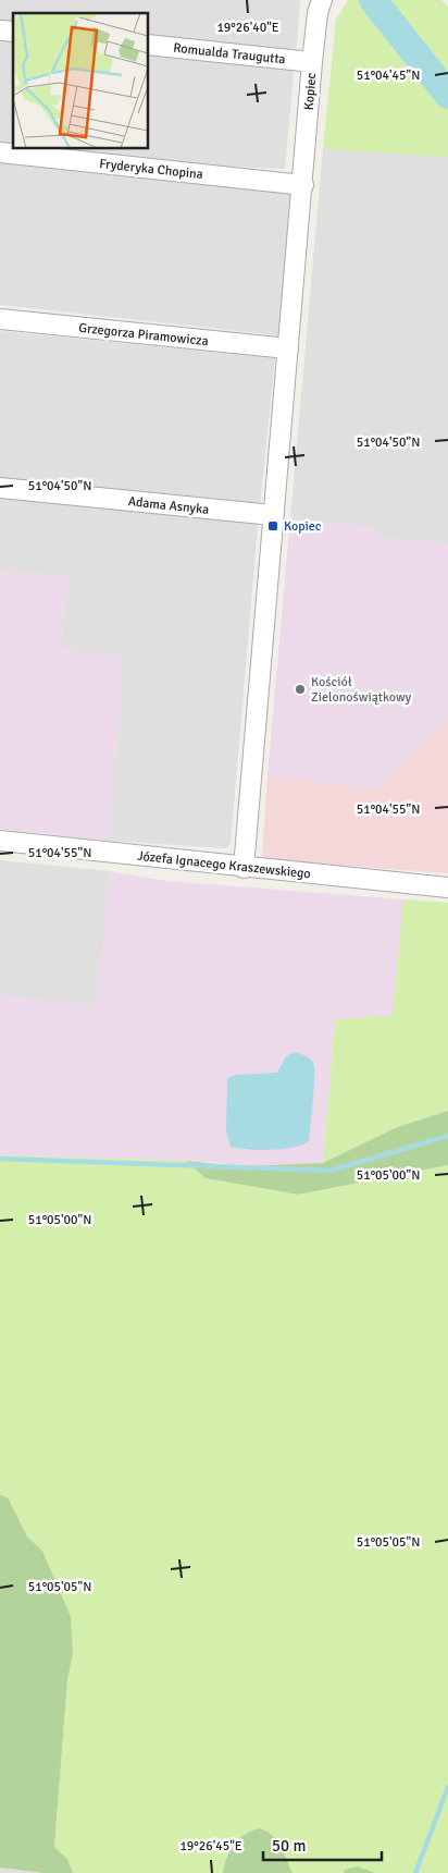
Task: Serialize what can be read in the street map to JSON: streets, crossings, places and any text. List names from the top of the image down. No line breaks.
{"streets":{"street":["Romualda Traugutta","Kopiec","Fryderyka Chopina","Grzegorza Piramowicza","Adama Asnyka","Józefa Ignacego Kraszewskiego"]},"crossings":[["Romualda Traugutta","Kopiec"],["Kopiec","Fryderyka Chopina"],["Kopiec","Grzegorza Piramowicza"],["Kopiec","Adama Asnyka"],["Kopiec","Józefa Ignacego Kraszewskiego"]],"places":{"transit":["Kopiec"],"other":["Kościół Zielonoświątkowy"]},"scale_bar":"50 m","coordinates":["19°26'40\"E","51°04'45\"N","51°04'50\"N","51°04'55\"N","51°05'00\"N","51°05'05\"N","19°26'45\"E"]}
